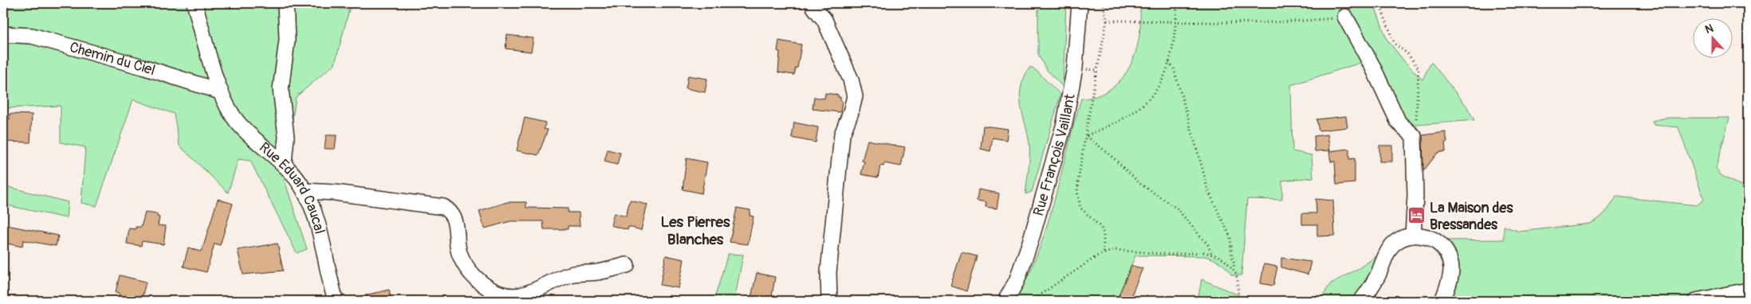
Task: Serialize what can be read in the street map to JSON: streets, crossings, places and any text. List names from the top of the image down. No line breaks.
{"streets":{"street":["Chemin du Ciel","Rue François Vaillant","Rue Eduard Caucal"]},"crossings":[["Chemin du Ciel","Rue Eduard Caucal"]],"districts":["Les Pierres Blanches"],"places":{"hotel":["La Maison des Bressandes"]},"north":"top"}
